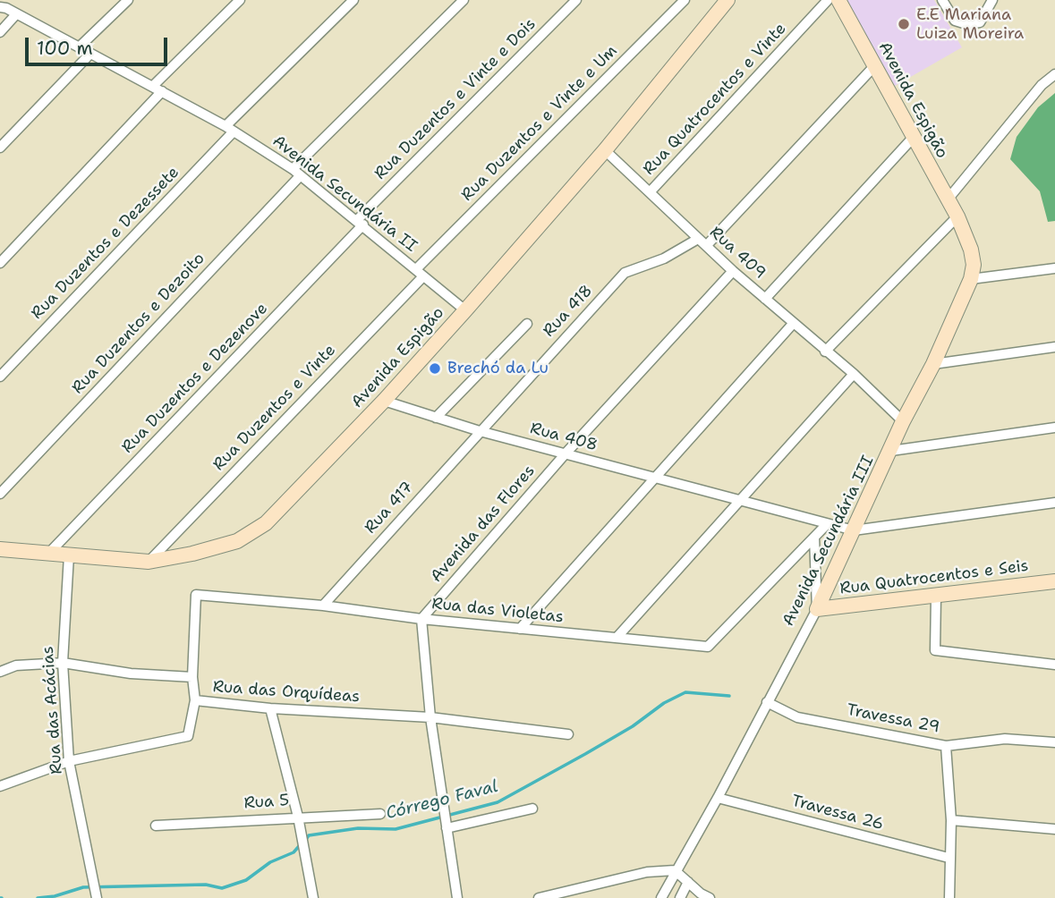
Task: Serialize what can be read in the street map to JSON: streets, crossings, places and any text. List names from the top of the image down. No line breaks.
{"streets":{"street":["Rua Duzentos e Vinte e Dois","Rua Quatrocentos e Vinte","Avenida Espigão","Rua Duzentos e Vinte e Um","Avenida Secundária II","Rua Duzentos e Dezessete","Rua 409","Rua 418","Rua Duzentos e Dezoito","Rua Duzentos e Dezenove","Rua Duzentos e Vinte","Rua 408","Rua 417","Avenida das Flores","Avenida Secundária III","Rua Quatrocentos e Seis","Rua das Violetas","Rua das Orquídeas","Rua das Acácias","Travessa 29","Rua 5","Travessa 26"]},"crossings":[["Rua Duzentos e Vinte e Dois","Avenida Secundária II"],["Rua Duzentos e Vinte e Dois","Rua Duzentos e Dezenove"],["Rua Quatrocentos e Vinte","Rua 409"],["Avenida Espigão","Avenida Secundária II"],["Avenida Espigão","Rua 409"],["Avenida Espigão","Rua Duzentos e Dezenove"],["Avenida Espigão","Rua Duzentos e Vinte"],["Avenida Espigão","Rua 408"],["Avenida Espigão","Avenida Secundária III"],["Avenida Espigão","Rua das Acácias"],["Rua Duzentos e Vinte e Um","Avenida Secundária II"],["Rua Duzentos e Vinte e Um","Rua Duzentos e Vinte"],["Avenida Secundária II","Rua Duzentos e Dezessete"],["Avenida Secundária II","Rua Duzentos e Dezoito"],["Avenida Secundária II","Rua Duzentos e Dezenove"],["Avenida Secundária II","Rua Duzentos e Vinte"],["Rua 409","Rua 418"],["Rua 409","Avenida das Flores"],["Rua 409","Avenida Secundária III"],["Rua 418","Rua 408"],["Rua 418","Rua 417"],["Rua 408","Rua 417"],["Rua 408","Avenida das Flores"],["Rua 408","Avenida Secundária III"],["Rua 408","Rua das Violetas"],["Rua 417","Rua das Violetas"],["Avenida das Flores","Rua das Violetas"],["Avenida Secundária III","Rua Quatrocentos e Seis"],["Avenida Secundária III","Travessa 29"],["Avenida Secundária III","Travessa 26"],["Rua das Violetas","Rua das Orquídeas"],["Rua das Orquídeas","Rua das Acácias"]],"water":["Córrego Faval"],"places":["E.E Mariana Luiza Moreira","Brechó da Lu"],"scale_bar":"100 m"}
